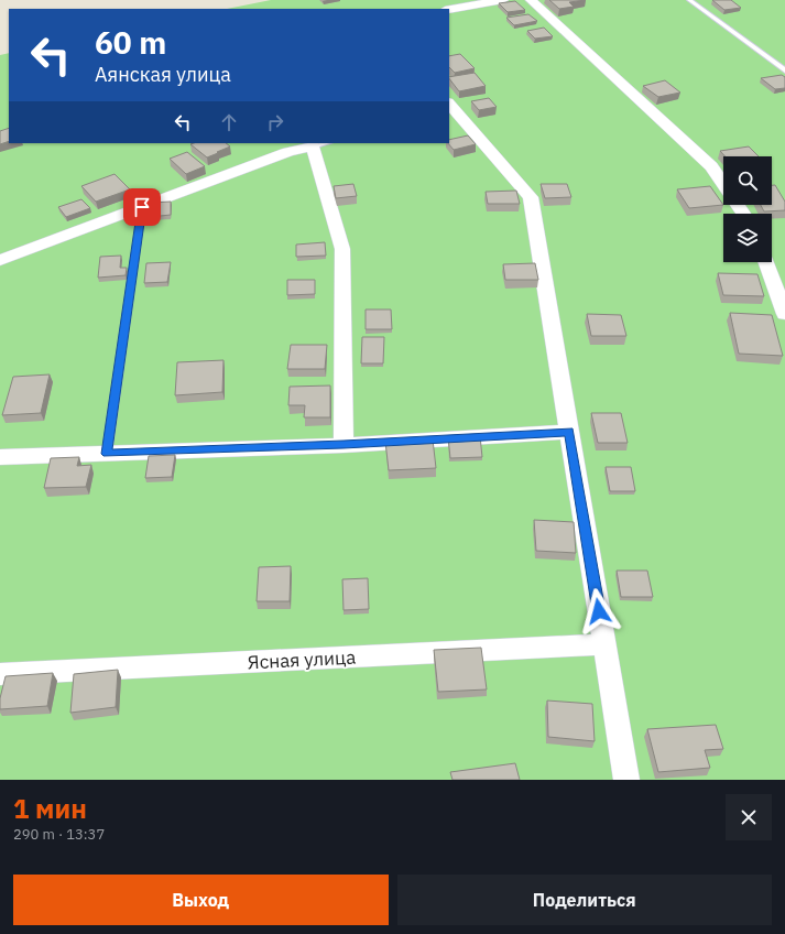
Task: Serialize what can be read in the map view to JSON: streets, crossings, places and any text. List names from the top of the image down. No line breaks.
{"streets":{"street":["Ясная улица"]},"page":{"turn":["60 m","Аянская улица"],"heading":["1 мин","290 m · 13:37"],"buttons":["Выход","Поделиться"]}}
